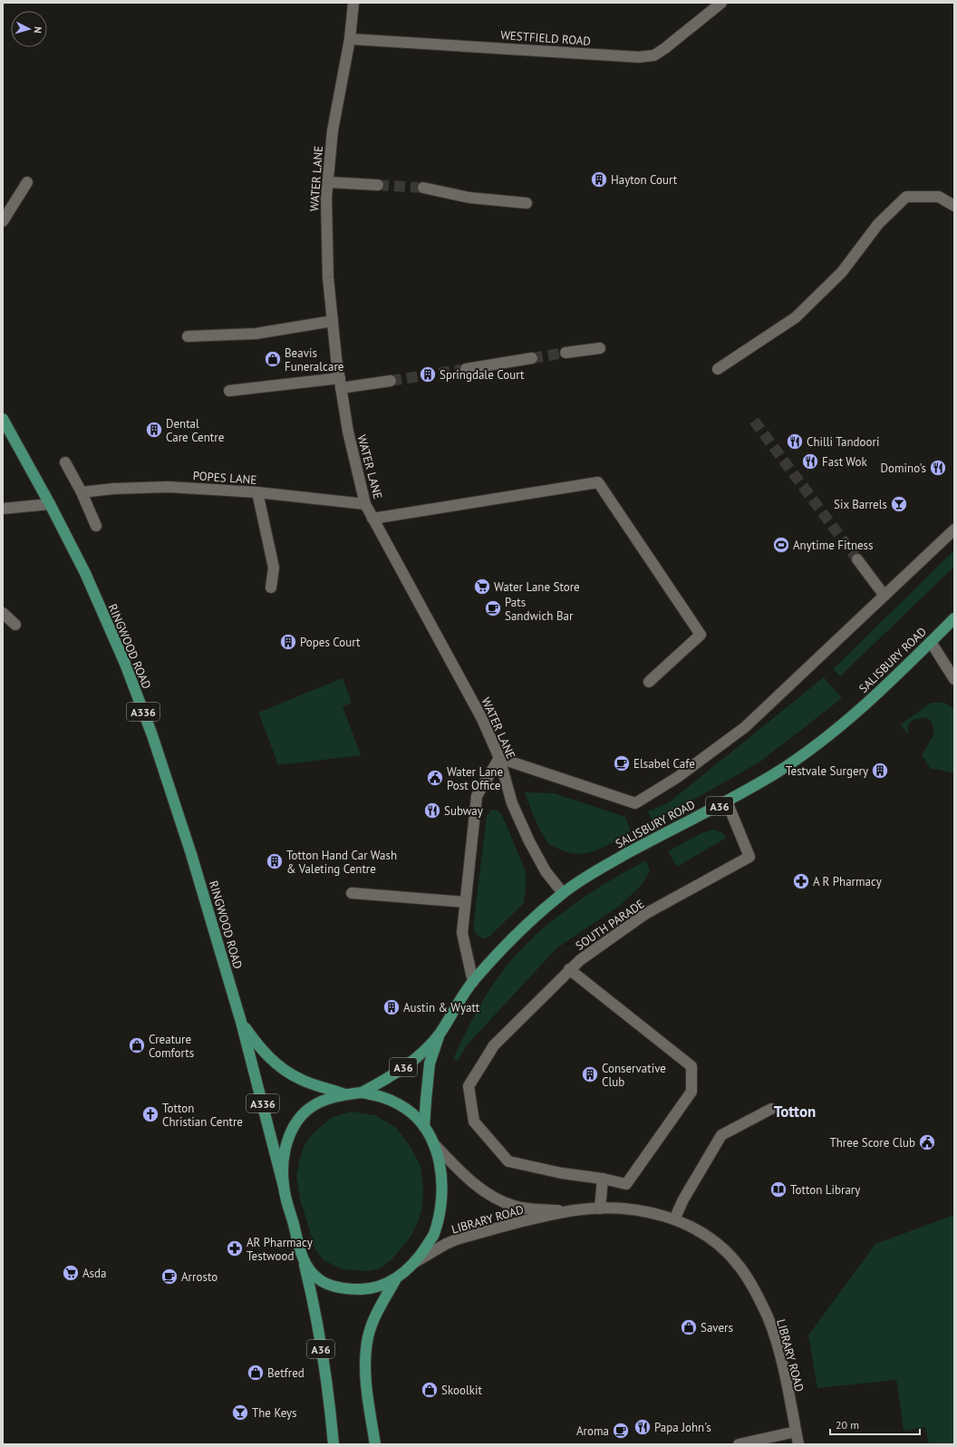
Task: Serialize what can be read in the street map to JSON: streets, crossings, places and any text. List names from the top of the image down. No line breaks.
{"streets":{"main road":["RINGWOOD ROAD","SALISBURY ROAD","A336","A36"],"street":["WESTFIELD ROAD","WATER LANE","POPES LANE","SOUTH PARADE","LIBRARY ROAD"]},"crossings":[["WESTFIELD ROAD","WATER LANE"],["WATER LANE","POPES LANE"],["WATER LANE","SALISBURY ROAD"],["SALISBURY ROAD","SOUTH PARADE"]],"districts":["Totton"],"places":{"building":["Hayton Court","Springdale Court","Dental Care Centre","Popes Court","Testvale Surgery","Totton Hand Car Wash & Valeting Centre","Austin & Wyatt","Conservative Club"],"shop":["Beavis Funeralcare","Creature Comforts","Savers","Betfred","Skoolkit"],"restaurant":["Chilli Tandoori","Fast Wok","Domino's","Subway","Papa John's"],"bar":["Six Barrels","The Keys"],"sports":["Anytime Fitness"],"supermarket":["Water Lane Store","Asda"],"cafe":["Pats Sandwich Bar","Elsabel Cafe","Arrosto","Aroma"],"public building":["Water Lane Post Office","Three Score Club"],"pharmacy":["A R Pharmacy","AR Pharmacy Testwood"],"church":["Totton Christian Centre"],"library":["Totton Library"]},"scale_bar":"20 m","north":"right"}
